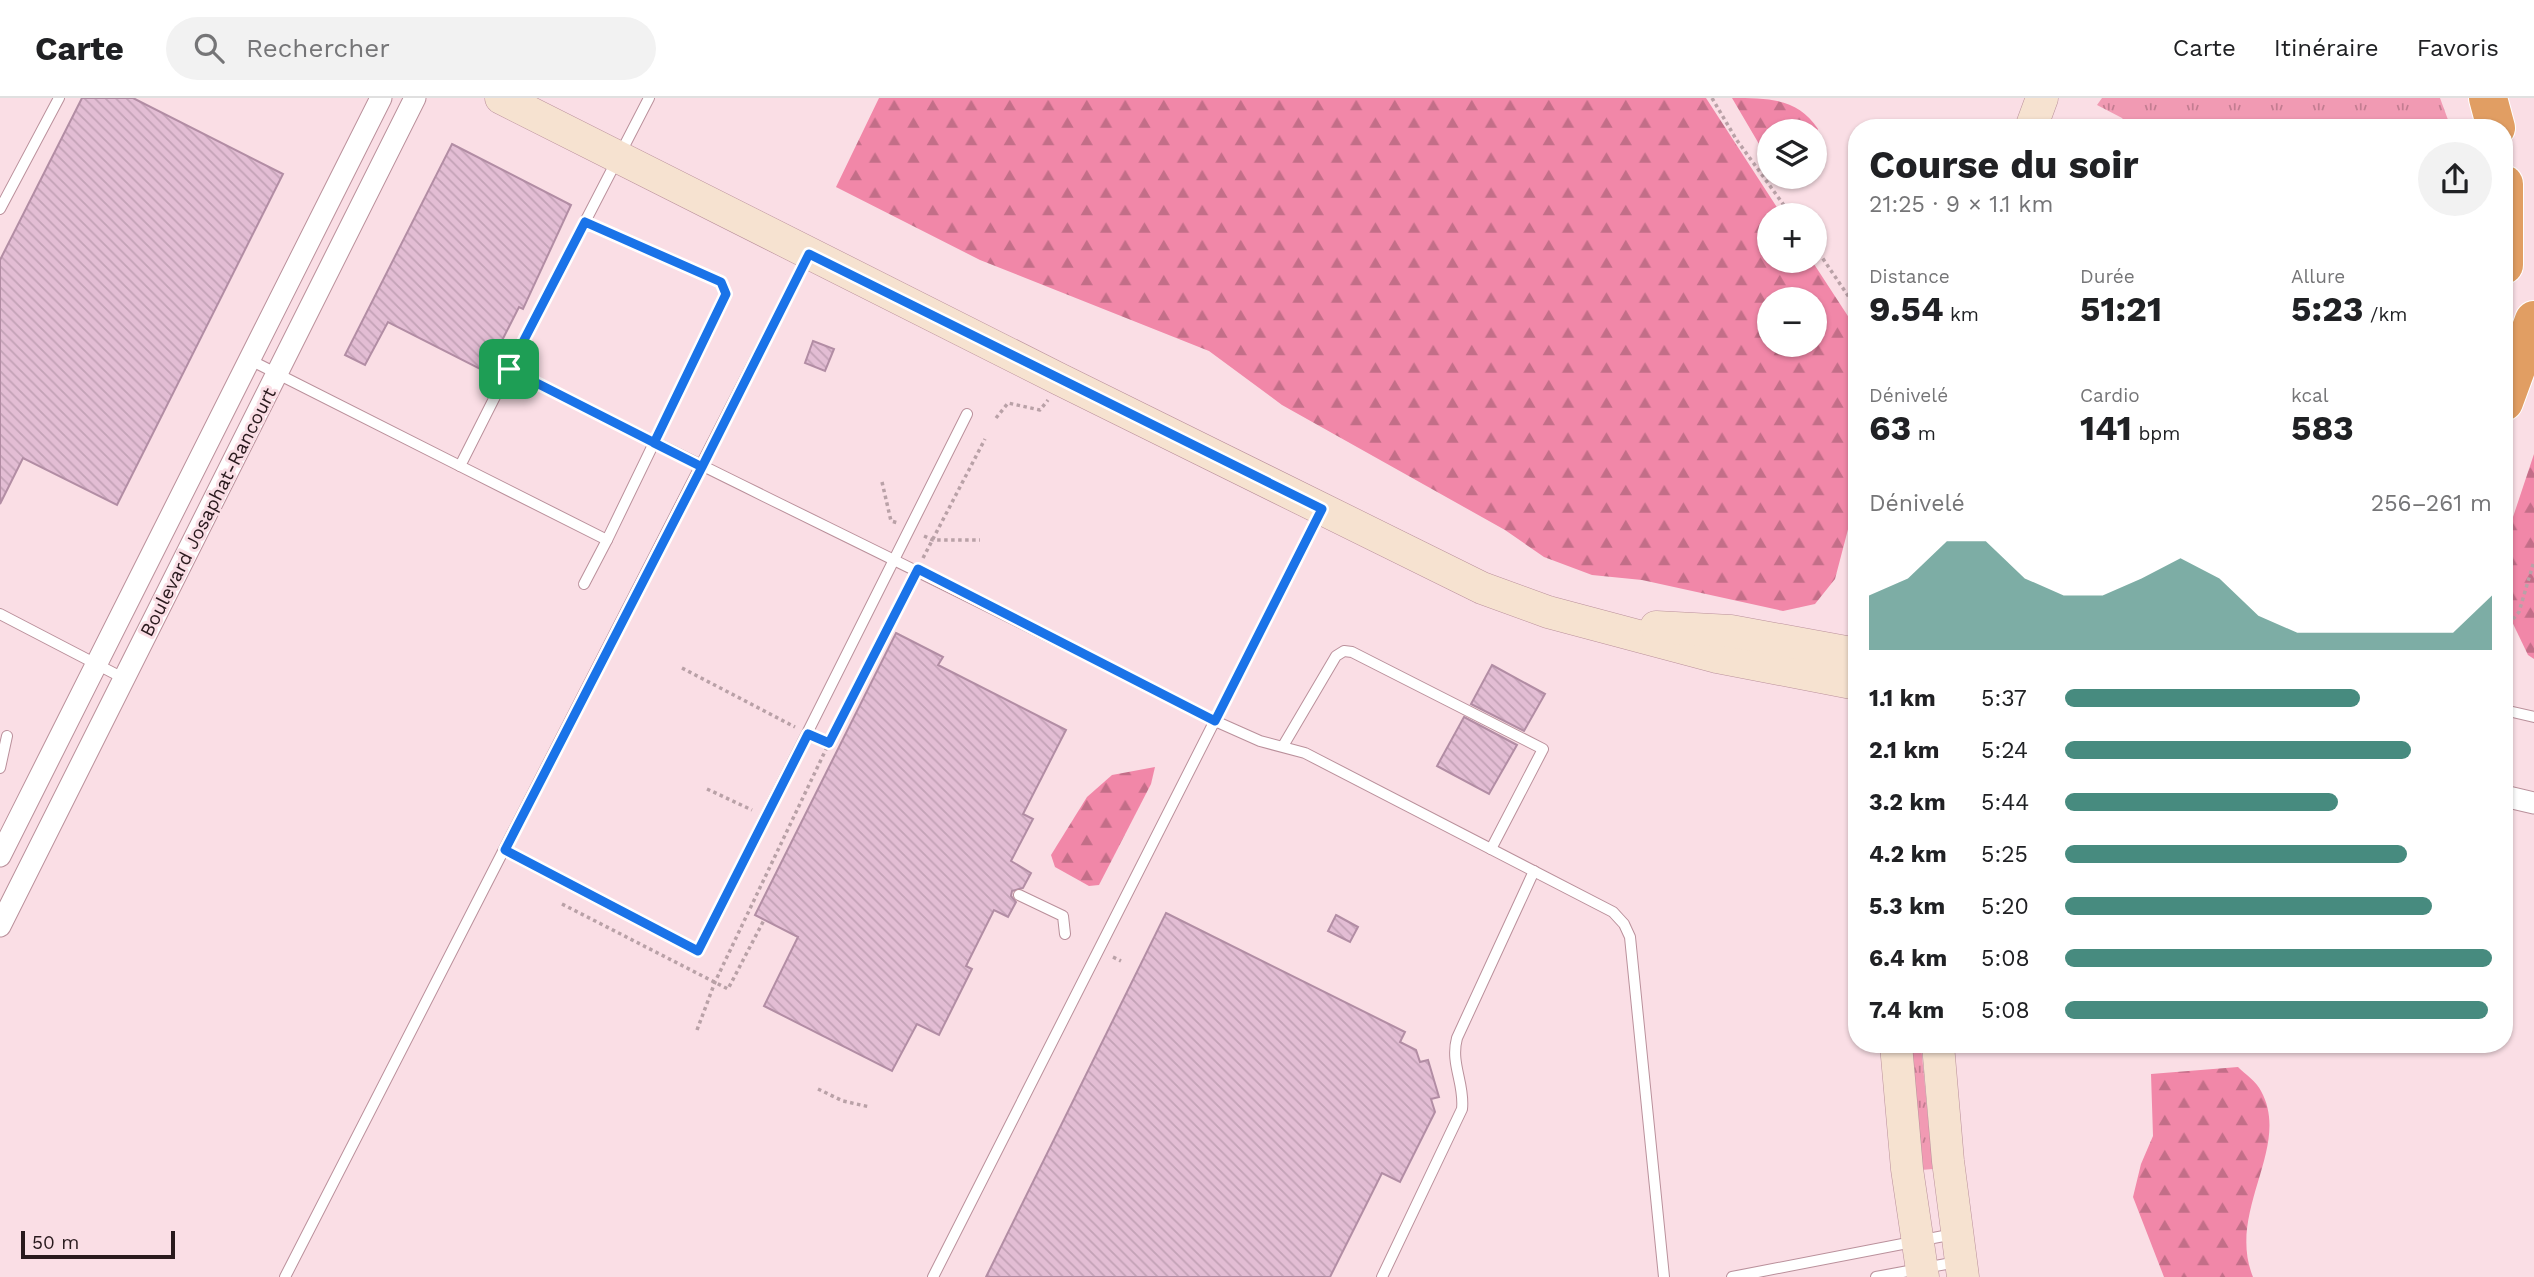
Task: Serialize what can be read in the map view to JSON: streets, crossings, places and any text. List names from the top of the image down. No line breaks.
{"streets":{"street":["Boulevard Josaphat-Rancourt"]},"scale_bar":"50 m","page":{"header":"Carte","search":"Rechercher","nav":["Carte","Itinéraire","Favoris"],"map_buttons":["+","−"],"heading":["Course du soir","21:25 · 9 × 1.1 km"],"stats":[["Distance","9.54 km"],["Durée","51:21"],["Allure","5:23 /km"],["Dénivelé","63 m"],["Cardio","141 bpm"],["kcal","583"]],"chart":["Dénivelé","256–261 m"],"list":[{"name":"1.1 km","note":"5:37"},{"name":"2.1 km","note":"5:24"},{"name":"3.2 km","note":"5:44"},{"name":"4.2 km","note":"5:25"},{"name":"5.3 km","note":"5:20"},{"name":"6.4 km","note":"5:08"},{"name":"7.4 km","note":"5:08"}],"scale":"50 m"}}
